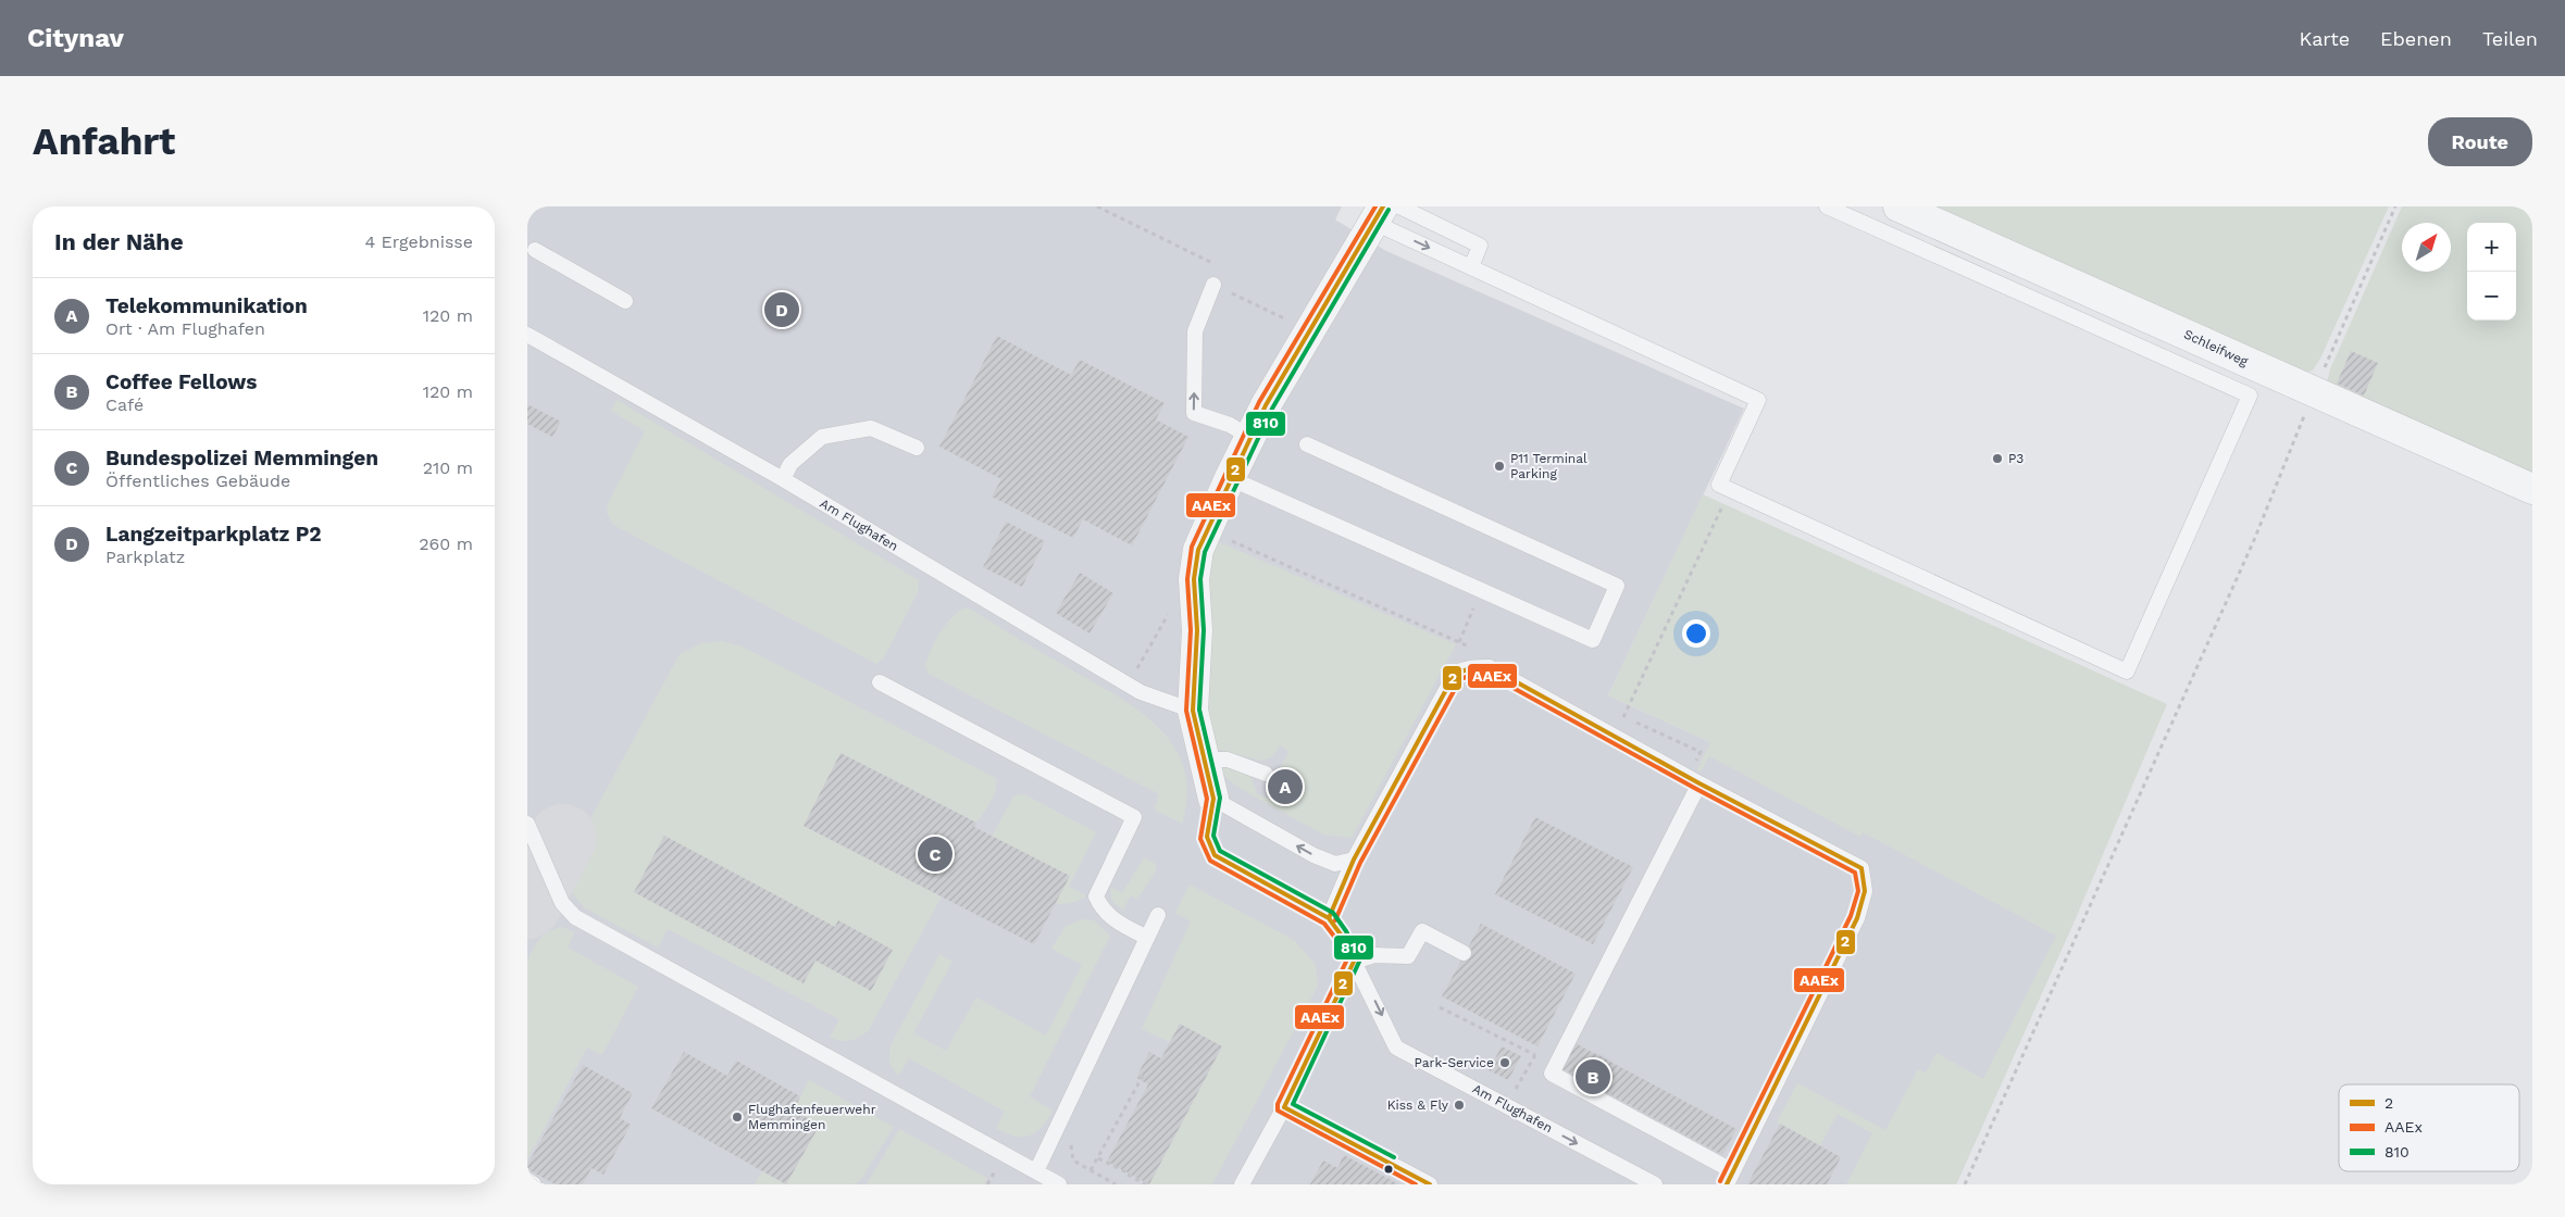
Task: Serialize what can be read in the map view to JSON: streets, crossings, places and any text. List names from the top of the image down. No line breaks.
{"streets":{"street":["Schleifweg","Am Flughafen"]},"places":["P3","P11 Terminal Parking","Park-Service","Kiss & Fly","Flughafenfeuerwehr Memmingen"],"lines":["transit line 2","transit line AAEx","transit line 810"],"legend":["2","AAEx","810"],"north":"top right","page":{"header":"Citynav","nav":["Karte","Ebenen","Teilen"],"buttons":"Route","title":"Anfahrt","heading":["In der Nähe","4 Ergebnisse"],"map_buttons":["+","−"],"list":[{"mark":"A","name":"Telekommunikation","note":"Ort · Am Flughafen","value":"120 m"},{"mark":"B","name":"Coffee Fellows","note":"Café","value":"120 m"},{"mark":"C","name":"Bundespolizei Memmingen","note":"Öffentliches Gebäude","value":"210 m"},{"mark":"D","name":"Langzeitparkplatz P2","note":"Parkplatz","value":"260 m"}],"pins":["D","A","C","B"]}}
